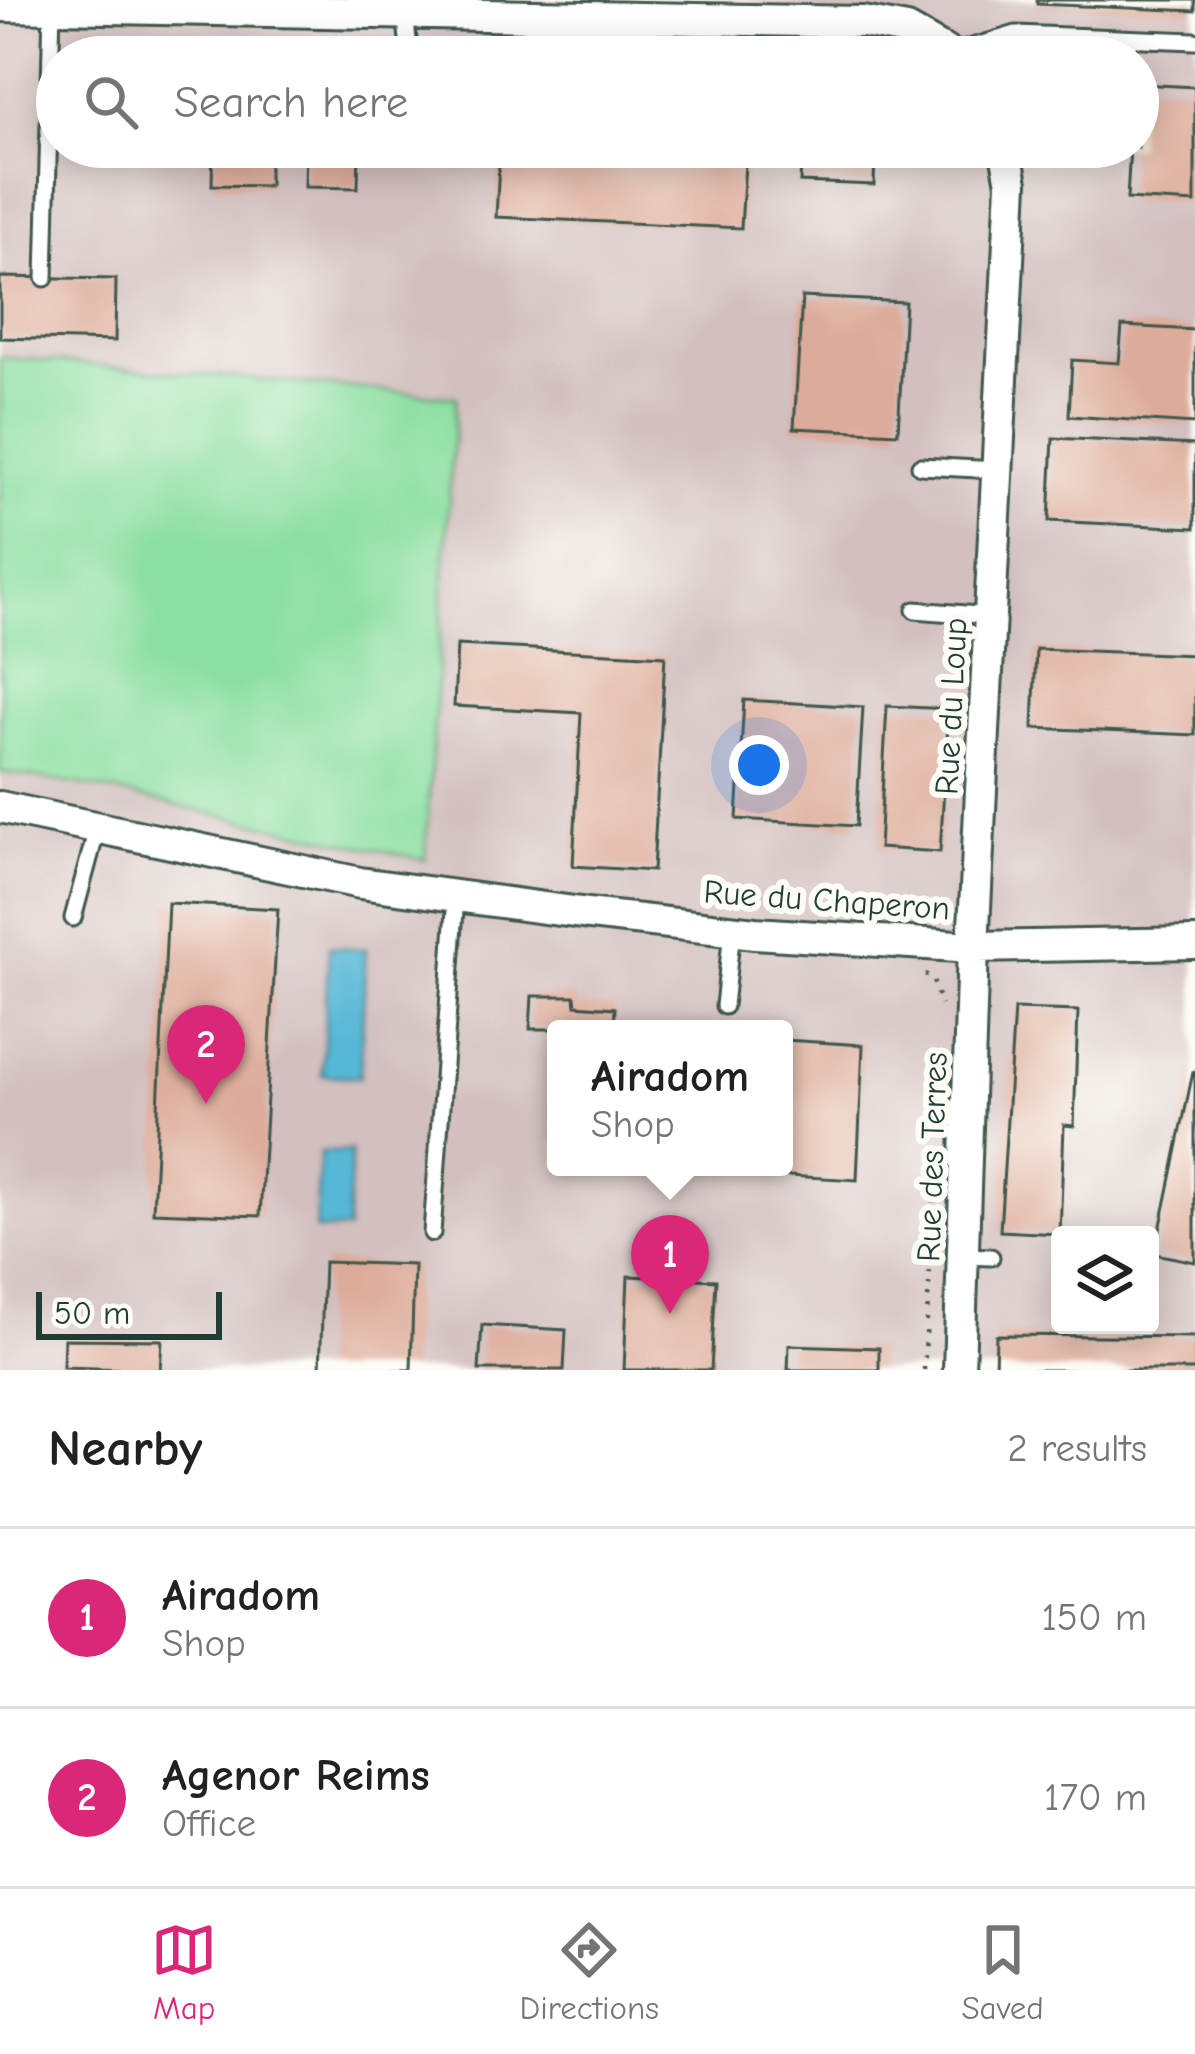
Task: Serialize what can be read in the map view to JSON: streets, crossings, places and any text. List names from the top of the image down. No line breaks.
{"streets":{"street":["Rue du Loup","Rue du Chaperon","Rue des Terres"]},"crossings":[["Rue du Loup","Rue du Chaperon"],["Rue du Loup","Rue des Terres"],["Rue du Chaperon","Rue des Terres"]],"scale_bar":"50 m","page":{"search":"Search here","pins":["2","1"],"popup":["Airadom","Shop"],"scale":"50 m","heading":["Nearby","2 results"],"list":[{"mark":"1","name":"Airadom","note":"Shop","value":"150 m"},{"mark":"2","name":"Agenor Reims","note":"Office","value":"170 m"}],"nav":["Map","Directions","Saved"]}}
